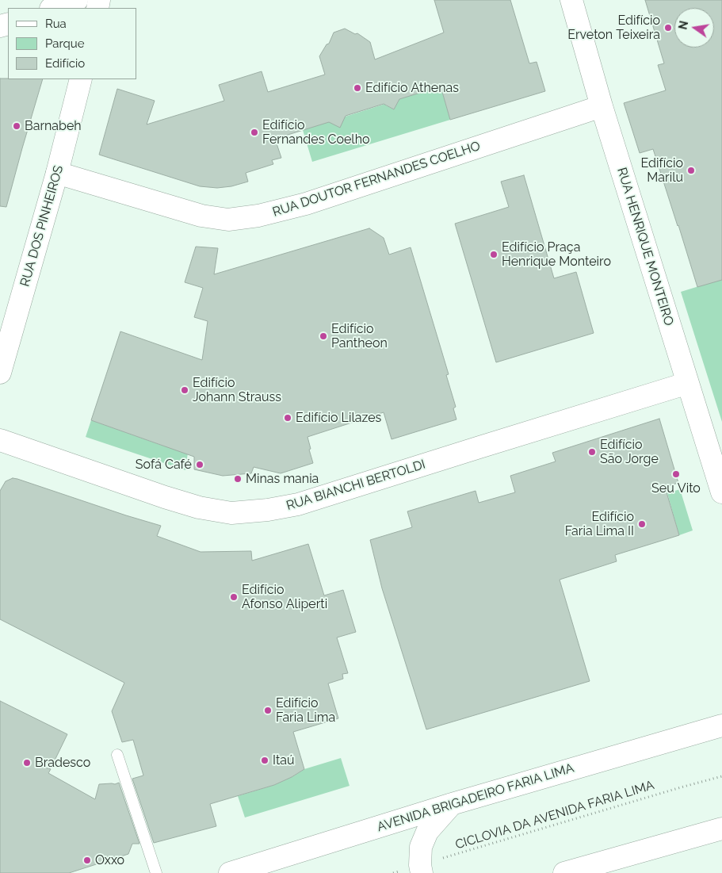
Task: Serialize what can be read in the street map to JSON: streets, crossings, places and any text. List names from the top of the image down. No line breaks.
{"streets":{"main road":["RUA DOUTOR FERNANDES COELHO","RUA DOS PINHEIROS","RUA HENRIQUE MONTEIRO","RUA BIANCHI BERTOLDI","AVENIDA BRIGADEIRO FARIA LIMA"],"path":["CICLOVIA DA AVENIDA FARIA LIMA"]},"crossings":[["RUA DOUTOR FERNANDES COELHO","RUA DOS PINHEIROS"],["RUA DOUTOR FERNANDES COELHO","RUA HENRIQUE MONTEIRO"],["RUA HENRIQUE MONTEIRO","RUA BIANCHI BERTOLDI"]],"places":["Edifício Erveton Teixeira","Edifício Athenas","Barnabeh","Edifício Fernandes Coelho","Edifício Marilu","Edifício Praça Henrique Monteiro","Edifício Pantheon","Edifício Johann Strauss","Edifício Lilazes","Edifício São Jorge","Sofá Café","Seu Vito","Minas mania","Edifício Faria Lima II","Edifício Afonso Aliperti","Edifício Faria Lima","Itaú","Bradesco","Oxxo"],"legend":["Rua","Parque","Edifício"],"north":"left"}
